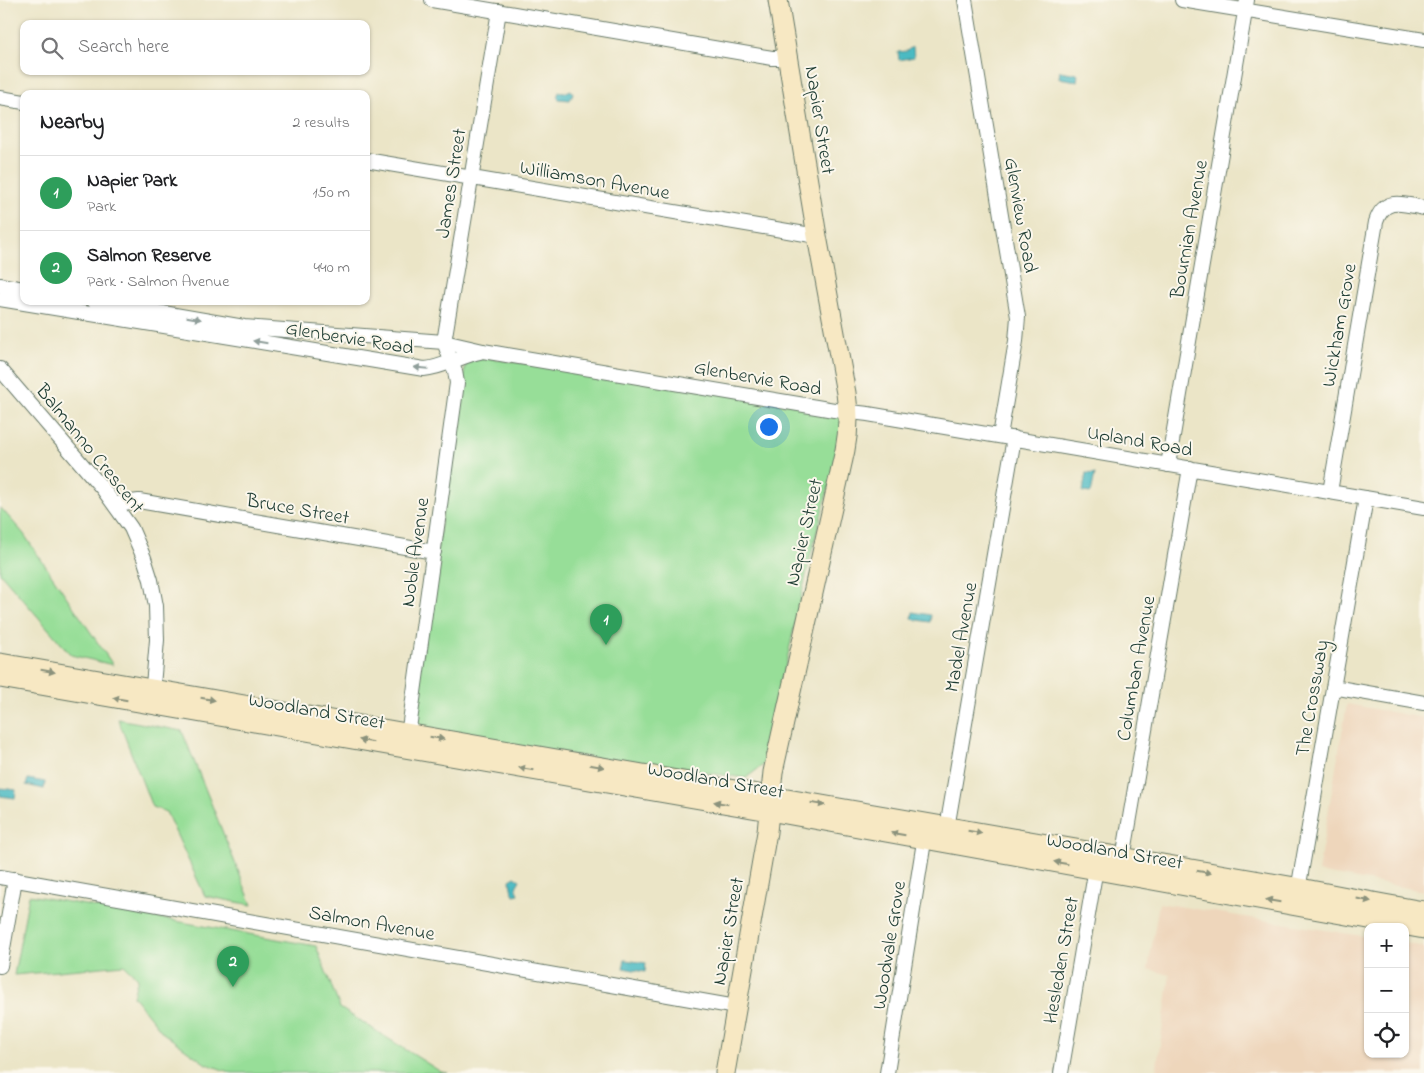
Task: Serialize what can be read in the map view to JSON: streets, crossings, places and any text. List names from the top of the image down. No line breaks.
{"streets":{"main road":["Napier Street","Woodland Street"],"street":["Williamson Avenue","James Street","Glenview Road","Bournian Avenue","Wickham Grove","Glenbervie Road","Upland Road","Balmanno Crescent","Bruce Street","Noble Avenue","Madel Avenue","Columban Avenue","The Crossway","Salmon Avenue","Woodvale Grove","Hesleden Street"]},"crossings":[["Napier Street","Williamson Avenue"],["Napier Street","Glenbervie Road"],["Napier Street","Upland Road"],["Napier Street","Woodland Street"],["Napier Street","Salmon Avenue"],["Williamson Avenue","James Street"],["James Street","Glenbervie Road"],["James Street","Noble Avenue"],["Glenview Road","Upland Road"],["Glenview Road","Madel Avenue"],["Bournian Avenue","Upland Road"],["Wickham Grove","Upland Road"],["Glenbervie Road","Upland Road"],["Glenbervie Road","Noble Avenue"],["Upland Road","Madel Avenue"],["Upland Road","Columban Avenue"],["Upland Road","The Crossway"],["Balmanno Crescent","Bruce Street"],["Balmanno Crescent","Woodland Street"],["Bruce Street","Noble Avenue"],["Noble Avenue","Woodland Street"],["Madel Avenue","Woodland Street"],["Columban Avenue","Woodland Street"],["The Crossway","Woodland Street"],["Woodland Street","Woodvale Grove"],["Woodland Street","Hesleden Street"]],"page":{"search":"Search here","heading":["Nearby","2 results"],"list":[{"mark":"1","name":"Napier Park","note":"Park","value":"150 m"},{"mark":"2","name":"Salmon Reserve","note":"Park · Salmon Avenue","value":"440 m"}],"pins":["1","2"],"map_buttons":["+","−"]}}
